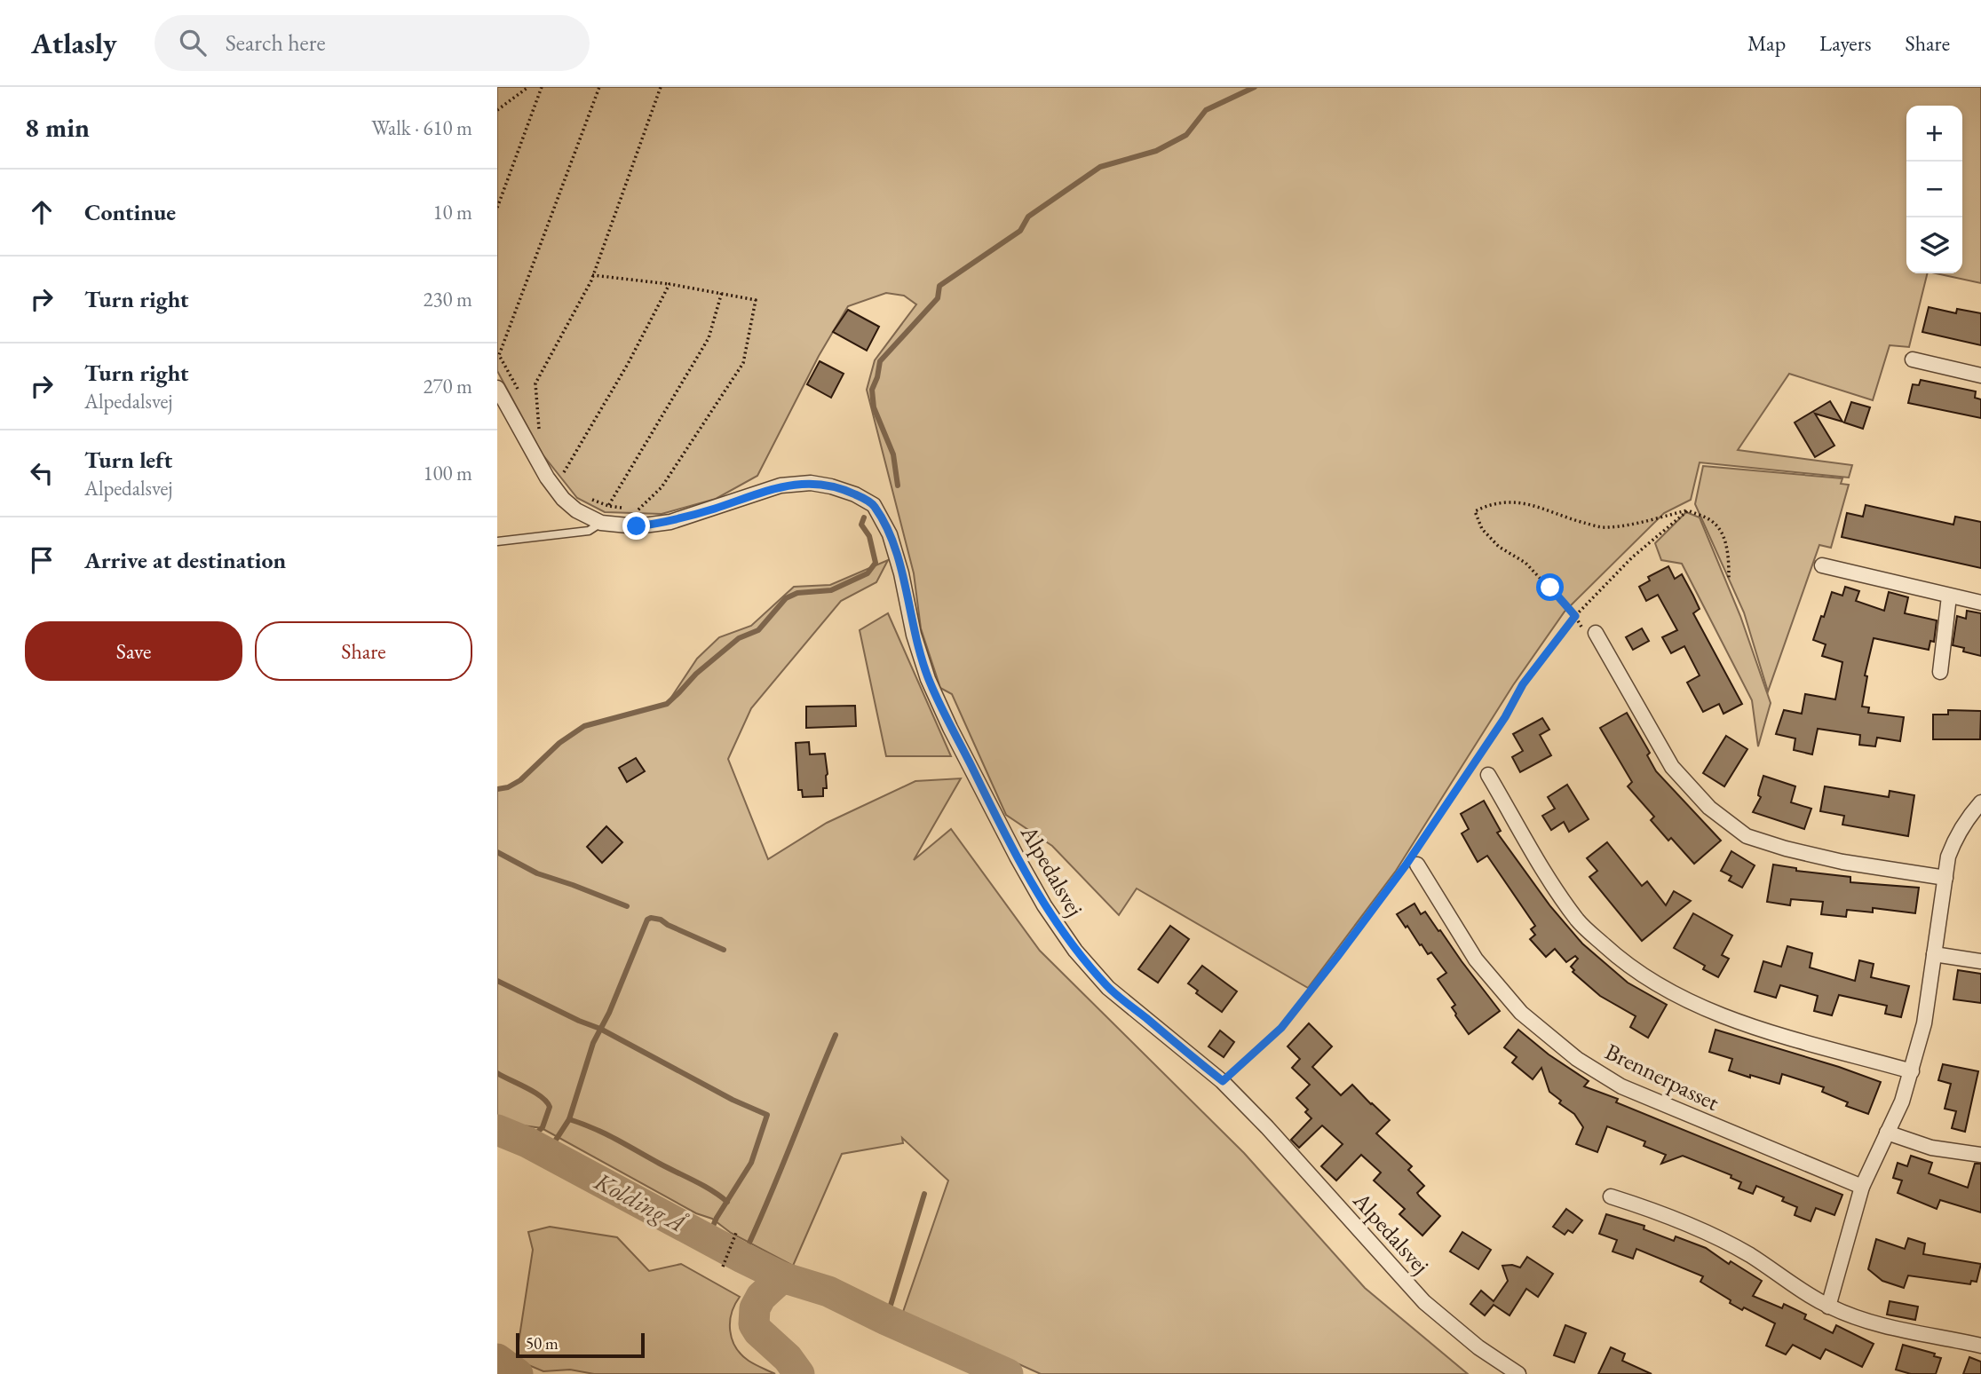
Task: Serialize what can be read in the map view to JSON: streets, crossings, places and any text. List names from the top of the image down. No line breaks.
{"streets":{"street":["Alpedalsvej","Brennerpasset"]},"water":["Kolding Å"],"scale_bar":"50 m","page":{"header":"Atlasly","search":"Search here","nav":["Map","Layers","Share"],"heading":["8 min","Walk · 610 m"],"map_buttons":["+","−"],"list":[["Continue","10 m"],["Turn right","230 m"],["Turn right","Alpedalsvej","270 m"],["Turn left","Alpedalsvej","100 m"],"Arrive at destination"],"buttons":["Save","Share"],"scale":"50 m"}}
